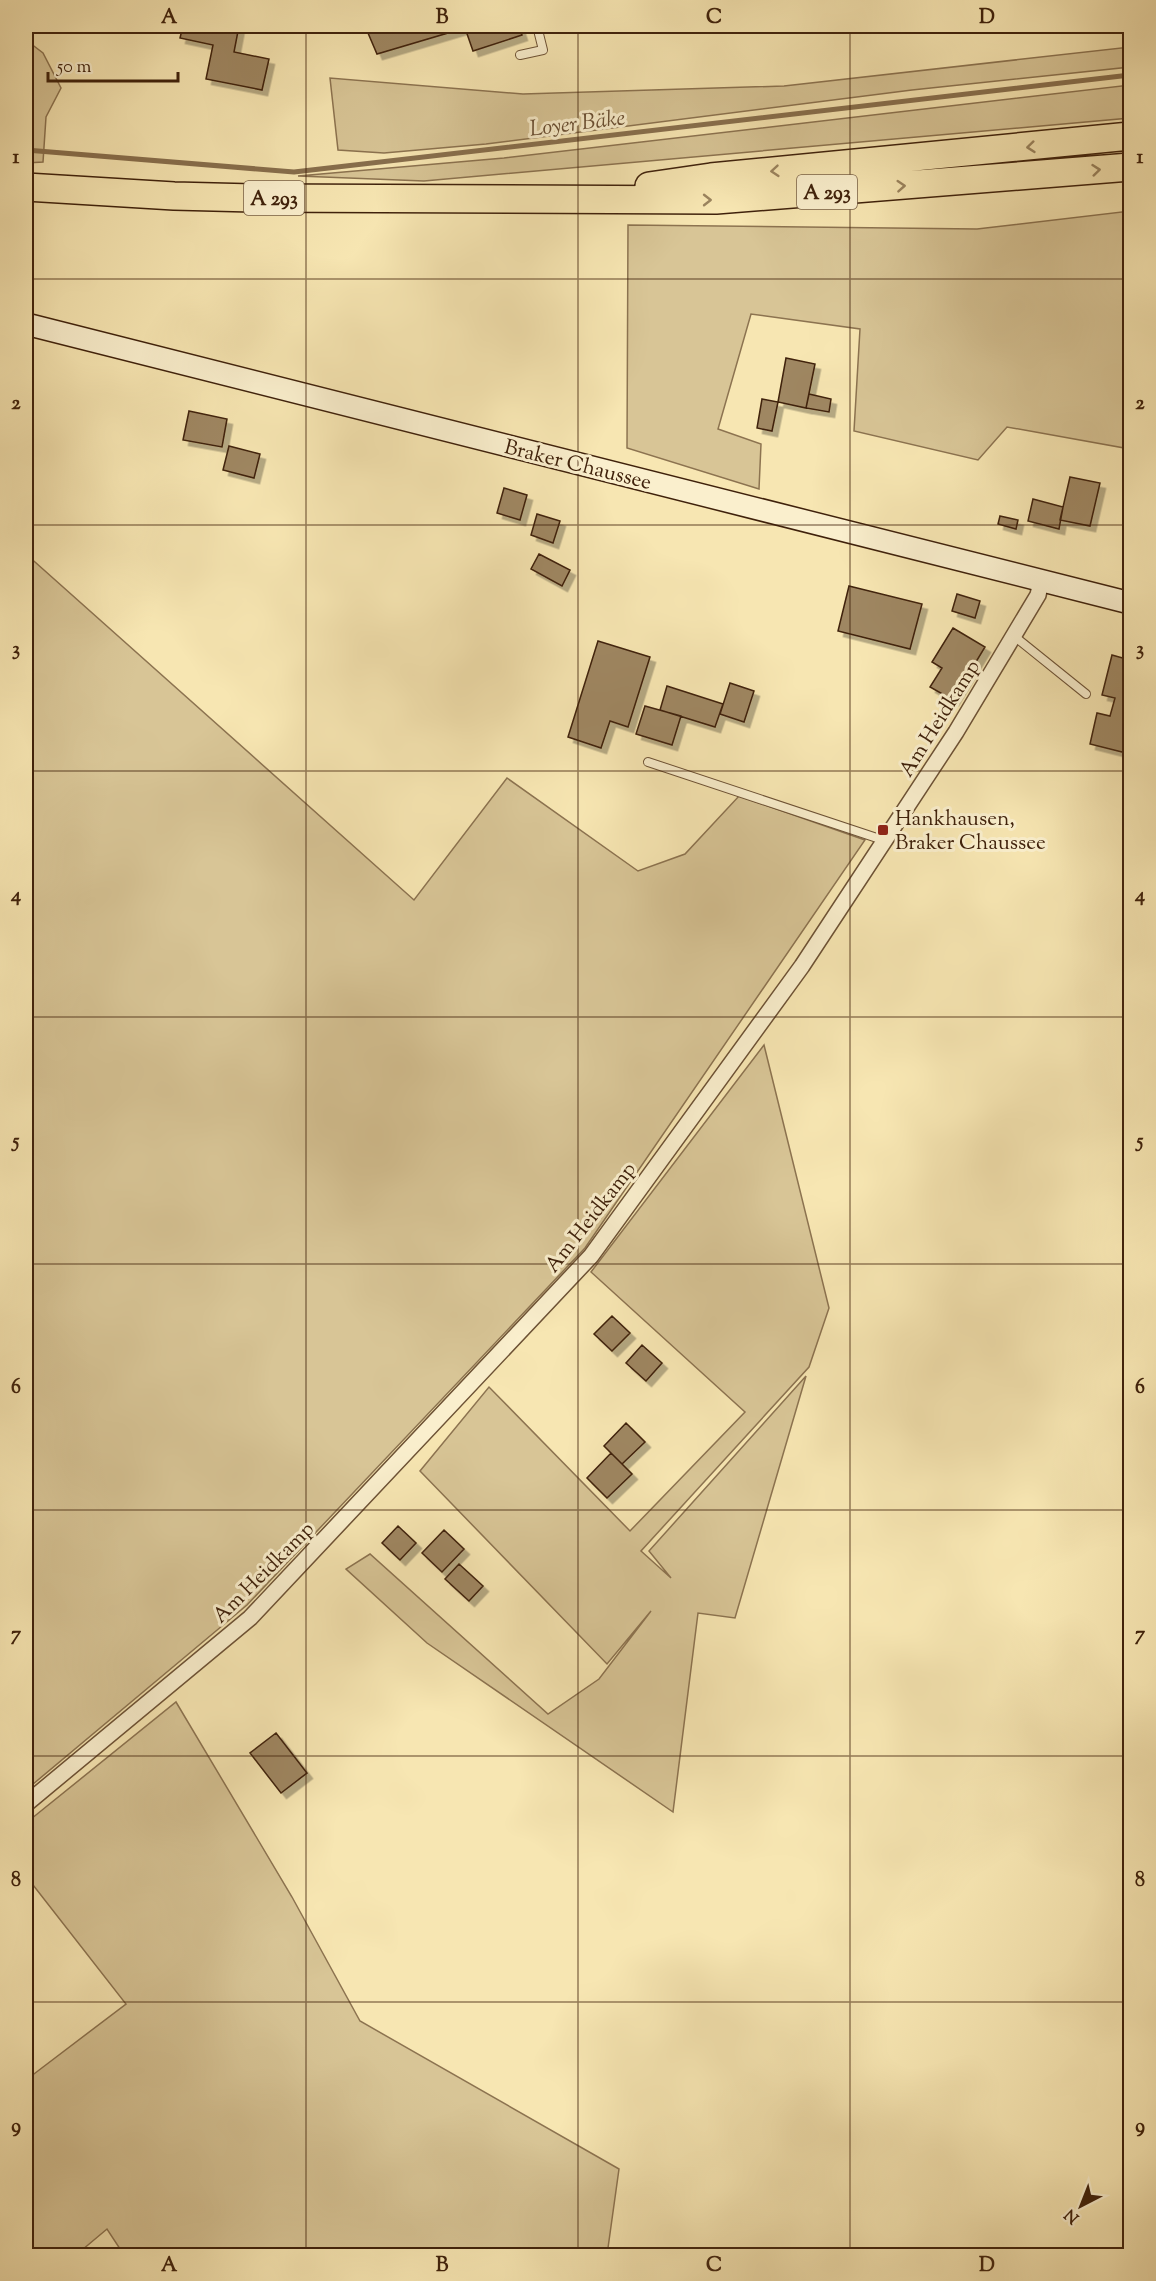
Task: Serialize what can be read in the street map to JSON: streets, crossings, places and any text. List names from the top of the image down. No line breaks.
{"streets":{"highway":["A 293"],"street":["Braker Chaussee","Am Heidkamp"]},"crossings":[["Braker Chaussee","Am Heidkamp"]],"water":["Loyer Bäke"],"places":{"transit":["Hankhausen, Braker Chaussee"]},"scale_bar":"50 m","north":"bottom left","grid":{"columns":["A","B","C","D"],"rows":["1","2","3","4","5","6","7","8","9"]}}
